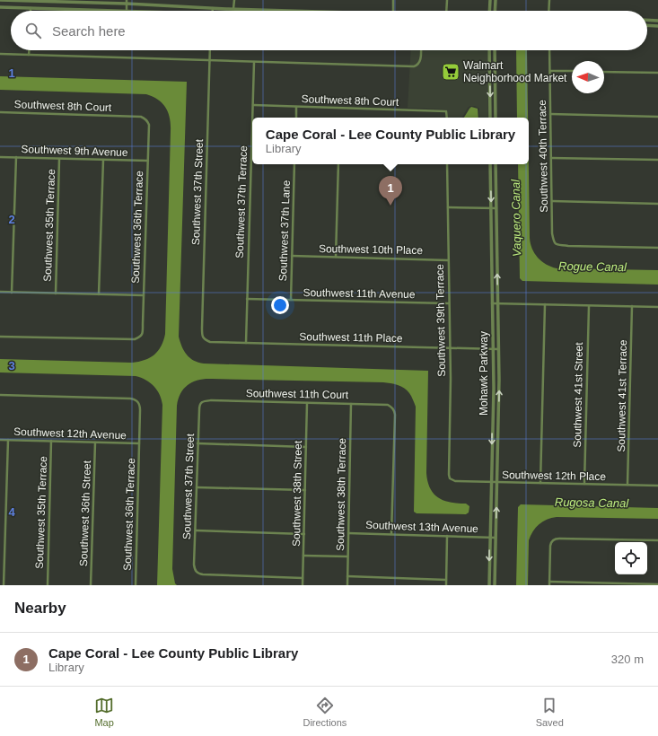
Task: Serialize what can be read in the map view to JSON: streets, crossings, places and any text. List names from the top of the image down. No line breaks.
{"streets":{"street":["Southwest 8th Court","Southwest 9th Avenue","Southwest 40th Terrace","Southwest 37th Street","Southwest 37th Terrace","Southwest 35th Terrace","Southwest 36th Terrace","Southwest 37th Lane","Southwest 10th Place","Southwest 11th Avenue","Southwest 39th Terrace","Southwest 11th Place","Mohawk Parkway","Southwest 11th Court","Southwest 41st Street","Southwest 41st Terrace","Southwest 12th Avenue","Southwest 12th Place","Southwest 38th Street","Southwest 38th Terrace","Southwest 36th Street","Southwest 13th Avenue"]},"crossings":[["Southwest 8th Court","Southwest 37th Terrace"],["Southwest 8th Court","Southwest 36th Terrace"],["Southwest 9th Avenue","Southwest 35th Terrace"],["Southwest 9th Avenue","Southwest 36th Terrace"],["Southwest 37th Street","Southwest 11th Place"],["Southwest 37th Street","Southwest 11th Court"],["Southwest 37th Street","Southwest 38th Street"],["Southwest 37th Terrace","Southwest 11th Avenue"],["Southwest 37th Terrace","Southwest 11th Place"],["Southwest 35th Terrace","Southwest 12th Avenue"],["Southwest 36th Terrace","Southwest 12th Avenue"],["Southwest 37th Lane","Southwest 10th Place"],["Southwest 37th Lane","Southwest 11th Avenue"],["Southwest 10th Place","Southwest 39th Terrace"],["Southwest 11th Avenue","Southwest 39th Terrace"],["Southwest 39th Terrace","Southwest 11th Place"],["Southwest 39th Terrace","Southwest 12th Place"],["Southwest 11th Place","Mohawk Parkway"],["Mohawk Parkway","Southwest 12th Place"],["Mohawk Parkway","Southwest 13th Avenue"],["Southwest 11th Court","Southwest 38th Street"],["Southwest 11th Court","Southwest 38th Terrace"],["Southwest 11th Court","Southwest 13th Avenue"],["Southwest 41st Street","Southwest 12th Place"],["Southwest 41st Terrace","Southwest 12th Place"],["Southwest 12th Avenue","Southwest 36th Street"],["Southwest 38th Terrace","Southwest 13th Avenue"]],"water":["Vaquero Canal","Rogue Canal","Rugosa Canal"],"places":{"supermarket":["Walmart Neighborhood Market"]},"north":"left","page":{"search":"Search here","popup":["Cape Coral - Lee County Public Library","Library"],"pins":"1","heading":"Nearby","list":[{"mark":"1","name":"Cape Coral - Lee County Public Library","note":"Library","value":"320 m"}],"nav":["Map","Directions","Saved"]},"grid":{"rows":["1","2","3","4"]}}
